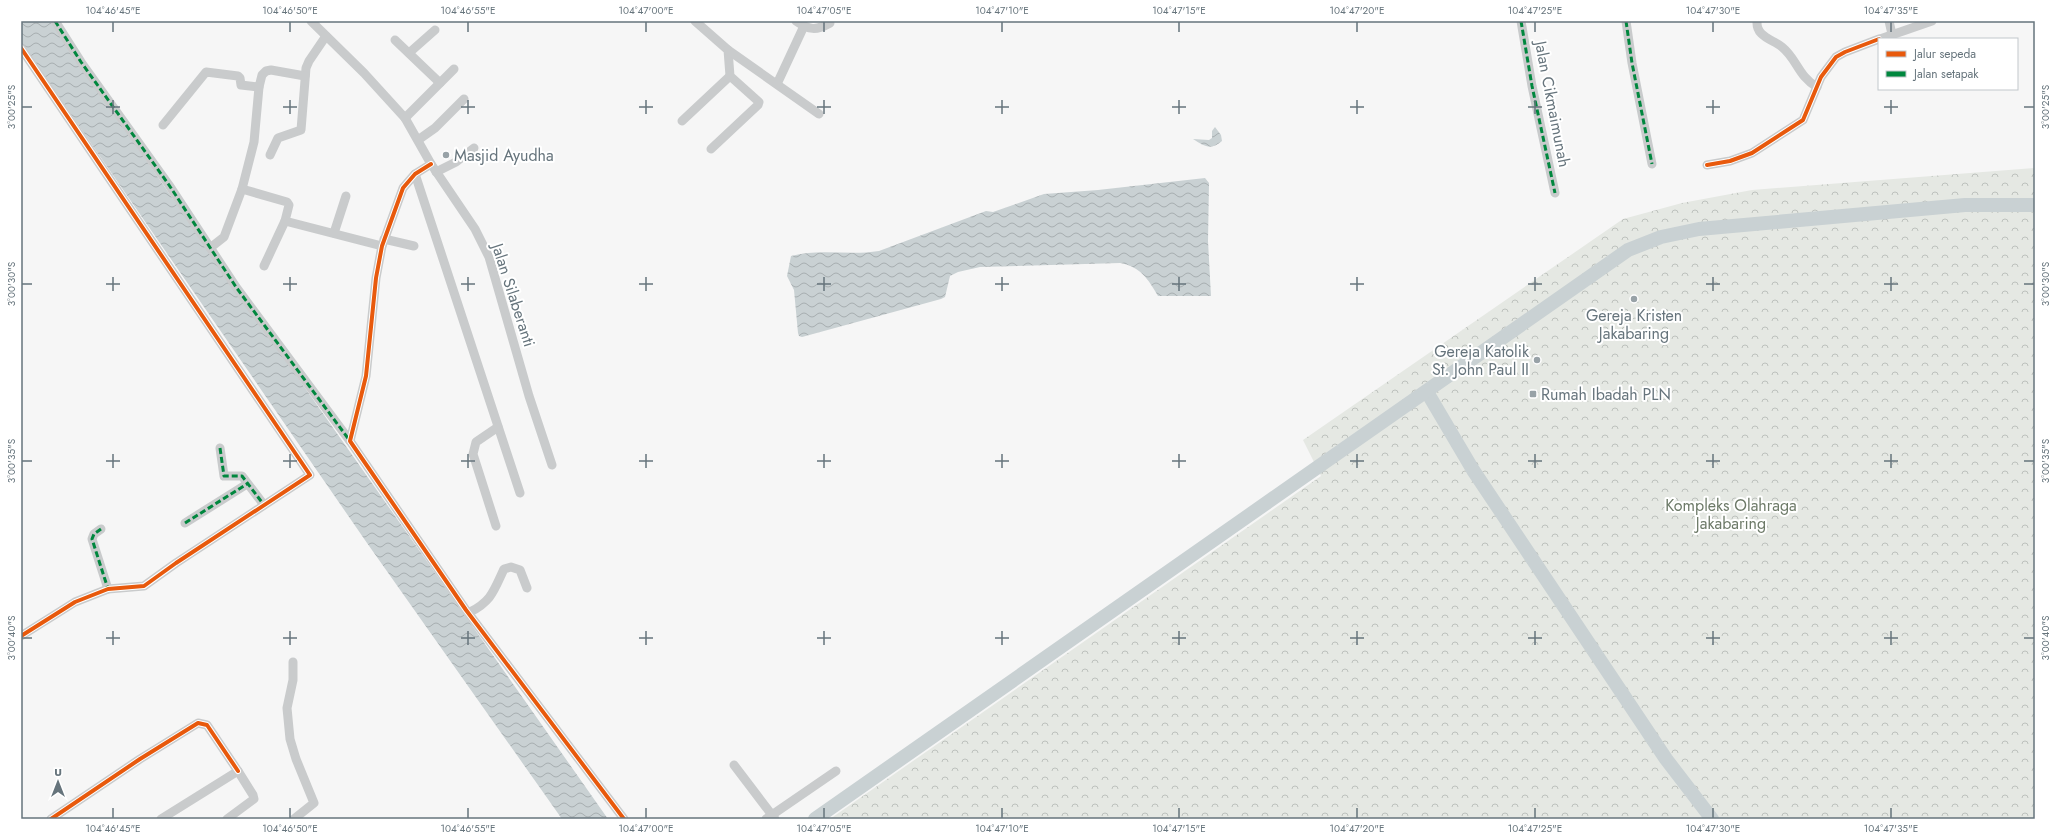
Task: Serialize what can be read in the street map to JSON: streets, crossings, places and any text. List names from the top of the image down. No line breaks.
{"streets":{"street":["Jalan Cikmaimunah","Jalan Silaberanti"]},"parks":["Kompleks Olahraga Jakabaring"],"places":{"other":["Masjid Ayudha","Gereja Kristen Jakabaring","Gereja Katolik St. John Paul II"],"transit":["Rumah Ibadah PLN"]},"legend":["Jalur sepeda","Jalan setapak"],"north":"top","coordinates":["104°46'45\"E","104°46'50\"E","104°46'55\"E","104°47'00\"E","104°47'05\"E","104°47'10\"E","104°47'15\"E","104°47'20\"E","104°47'25\"E","104°47'30\"E","104°47'35\"E","3°00'25\"S","3°00'30\"S","3°00'35\"S","3°00'40\"S"]}
